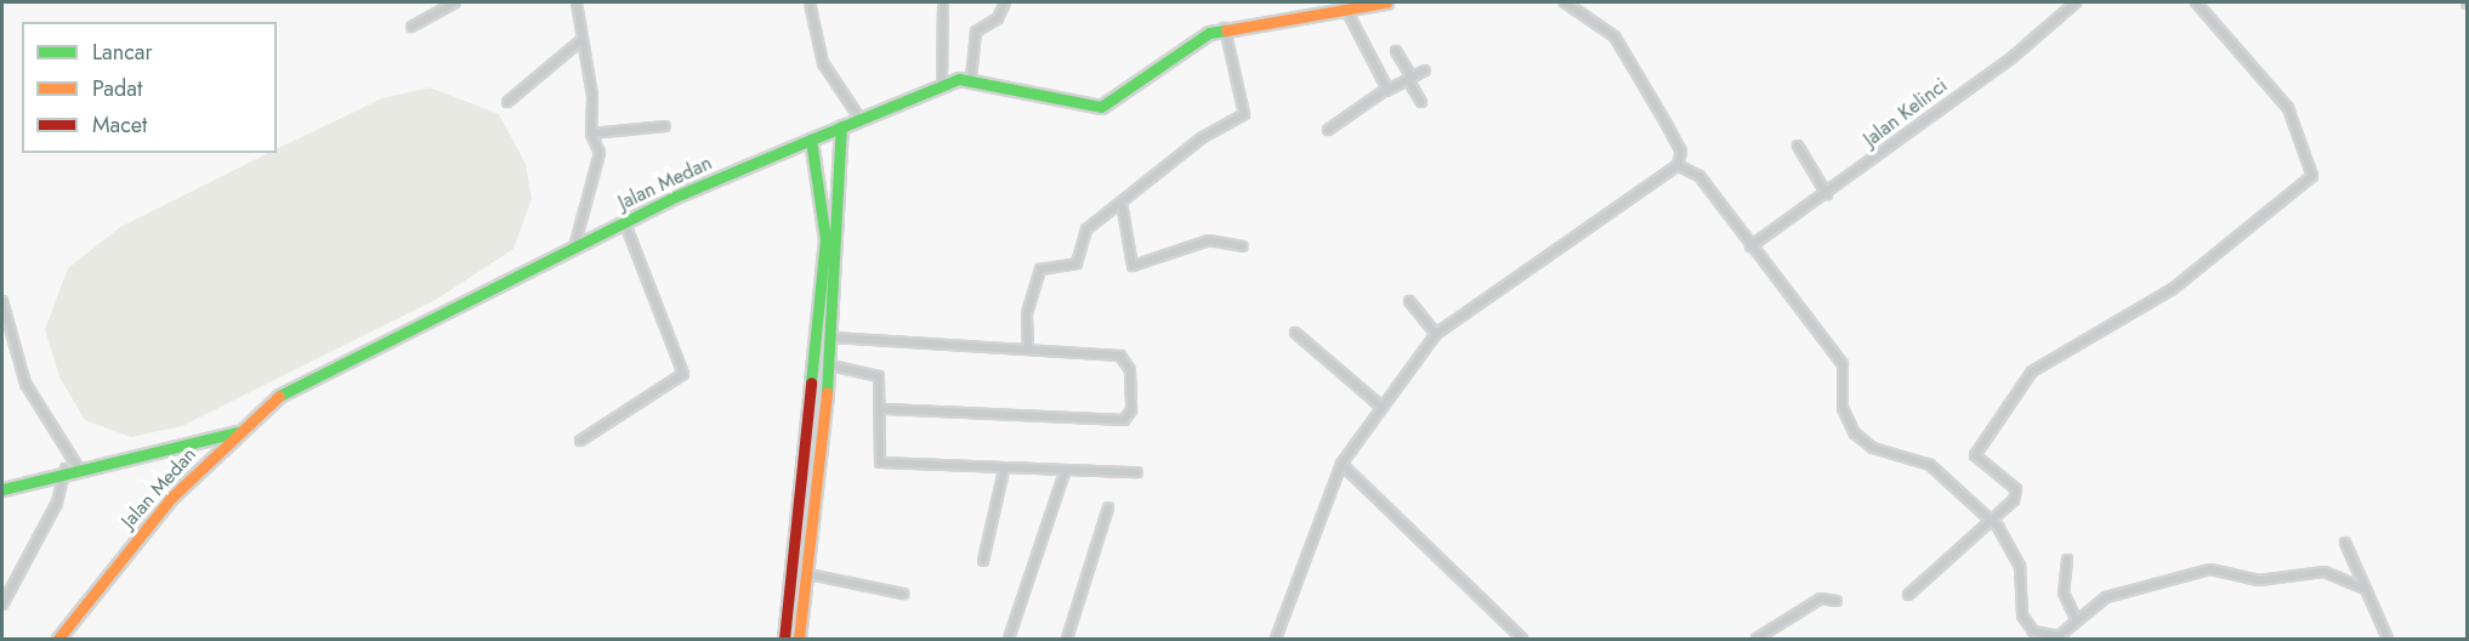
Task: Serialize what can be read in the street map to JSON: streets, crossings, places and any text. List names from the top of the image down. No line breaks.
{"streets":{"main road":["Jalan Medan"],"street":["Jalan Kelinci"]},"legend":["Lancar","Padat","Macet"]}
